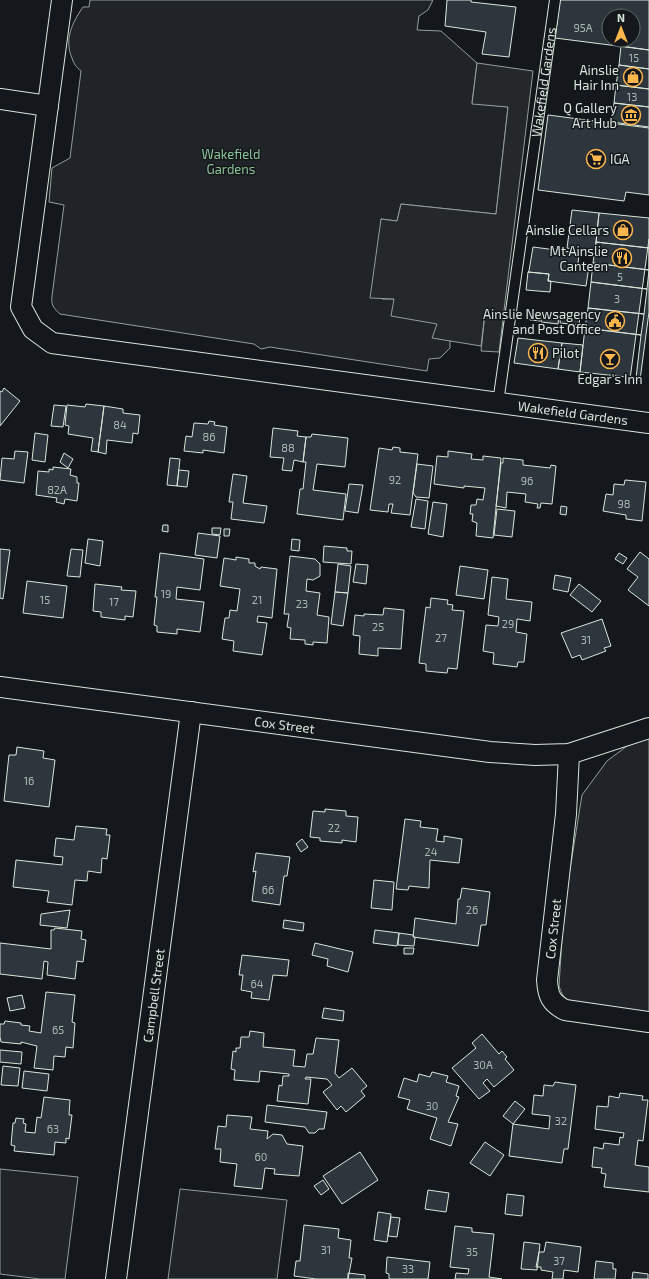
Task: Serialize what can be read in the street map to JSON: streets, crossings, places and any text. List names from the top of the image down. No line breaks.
{"streets":{"street":["Wakefield Gardens","Cox Street","Campbell Street"]},"crossings":[["Cox Street","Campbell Street"]],"parks":["Wakefield Gardens"],"places":{"shop":["Ainslie Hair Inn","Ainslie Cellars"],"museum":["Q Gallery Art Hub"],"supermarket":["IGA"],"restaurant":["Mt Ainslie Canteen","Pilot"],"public building":["Ainslie Newsagency and Post Office"],"bar":["Edgar's Inn"]},"house_numbers":["95A","15","13","5","3","84","86","88","92","96","82A","98","19","15","21","17","23","29","25","27","31","16","22","24","66","26","64","65","30A","30","32","63","60","31","35","37","33"],"north":"top"}
